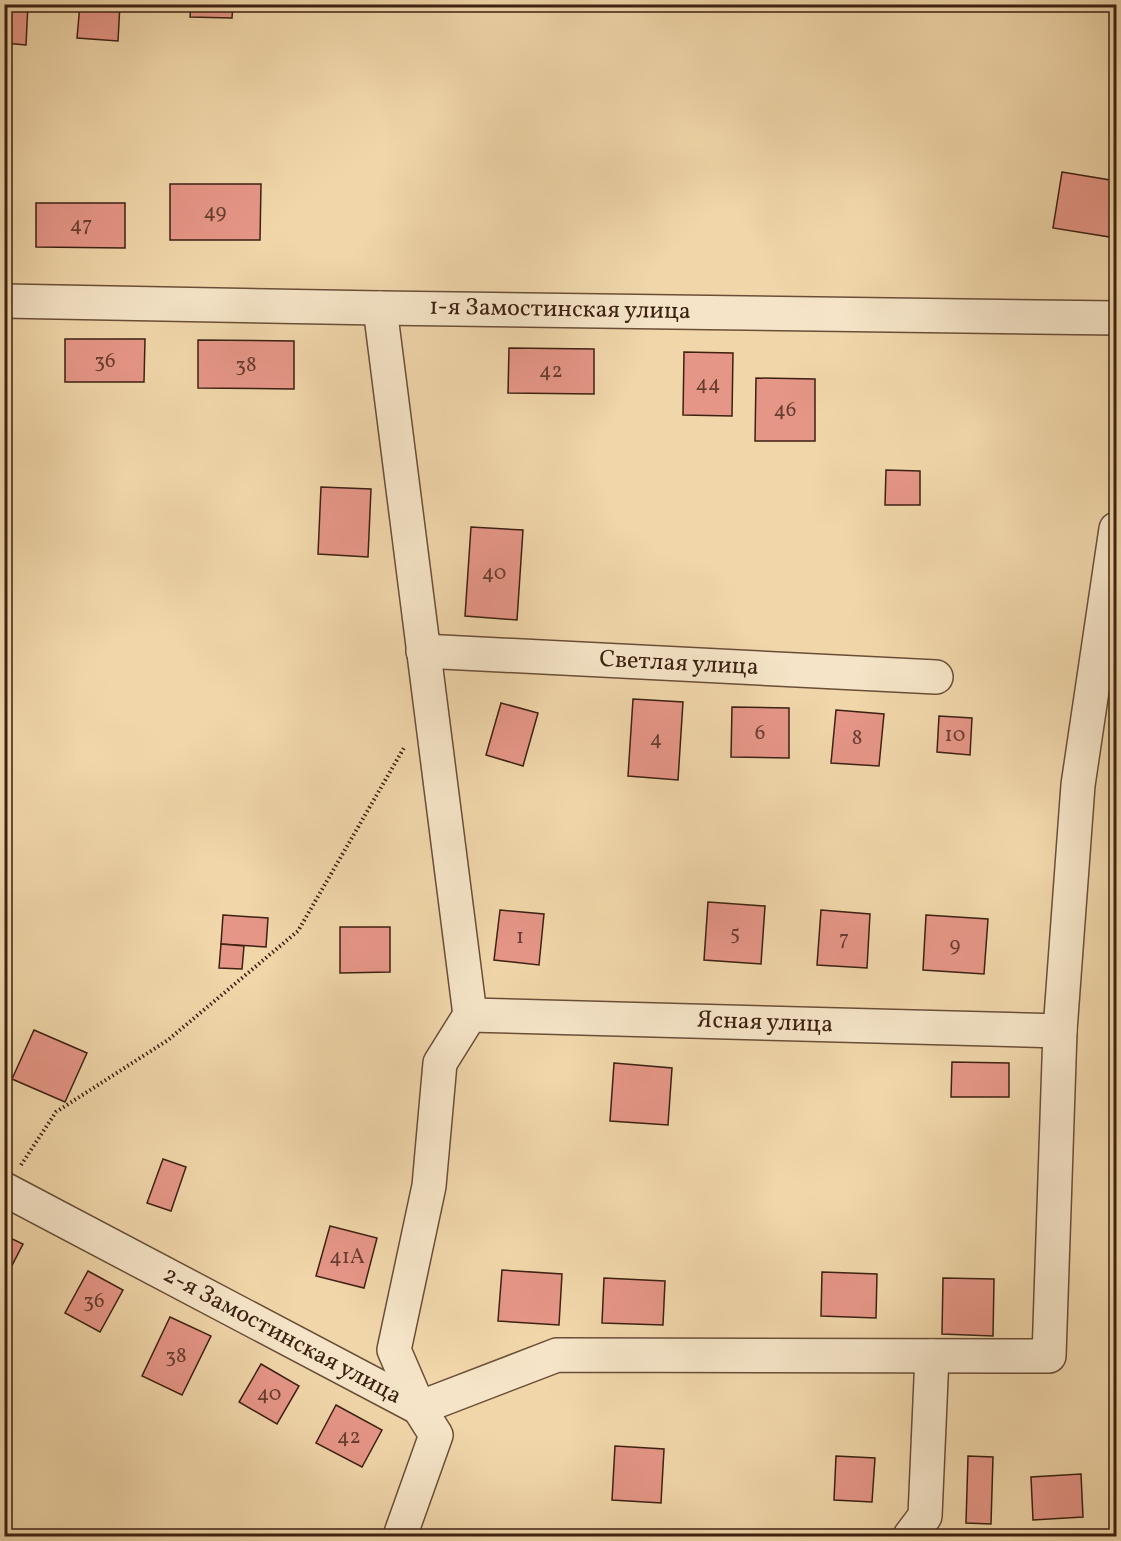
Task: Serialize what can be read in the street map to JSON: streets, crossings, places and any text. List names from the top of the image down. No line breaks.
{"streets":{"street":["1-я Замостинская улица","Светлая улица","Ясная улица","2-я Замостинская улица"]},"crossings":[["Ясная улица","2-я Замостинская улица"]],"house_numbers":["49","47","36","38","42","44","46","40","6","10","8","4","5","1","7","9","41А","36","38","40","42"]}
